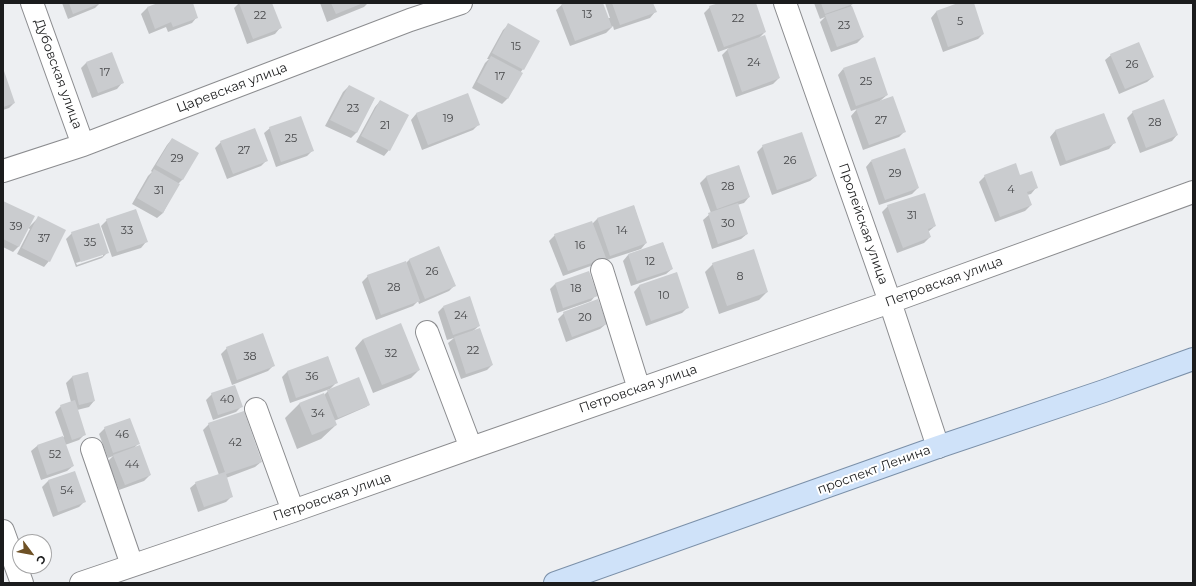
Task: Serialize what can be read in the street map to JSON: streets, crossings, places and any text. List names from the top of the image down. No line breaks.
{"streets":{"main road":["проспект Ленина"],"street":["Дубовская улица","Царевская улица","Пролейская улица","Петровская улица"]},"crossings":[["Дубовская улица","Царевская улица"],["Пролейская улица","Петровская улица"],["Пролейская улица","проспект Ленина"]],"house_numbers":["13","22","22","5","23","15","24","26","17","17","25","23","19","27","28","21","25","27","29","26","29","28","4","31","31","30","39","33","14","37","35","16","12","26","8","28","18","10","24","20","22","32","38","36","40","34","46","42","52","44","54"],"north":"bottom right"}
